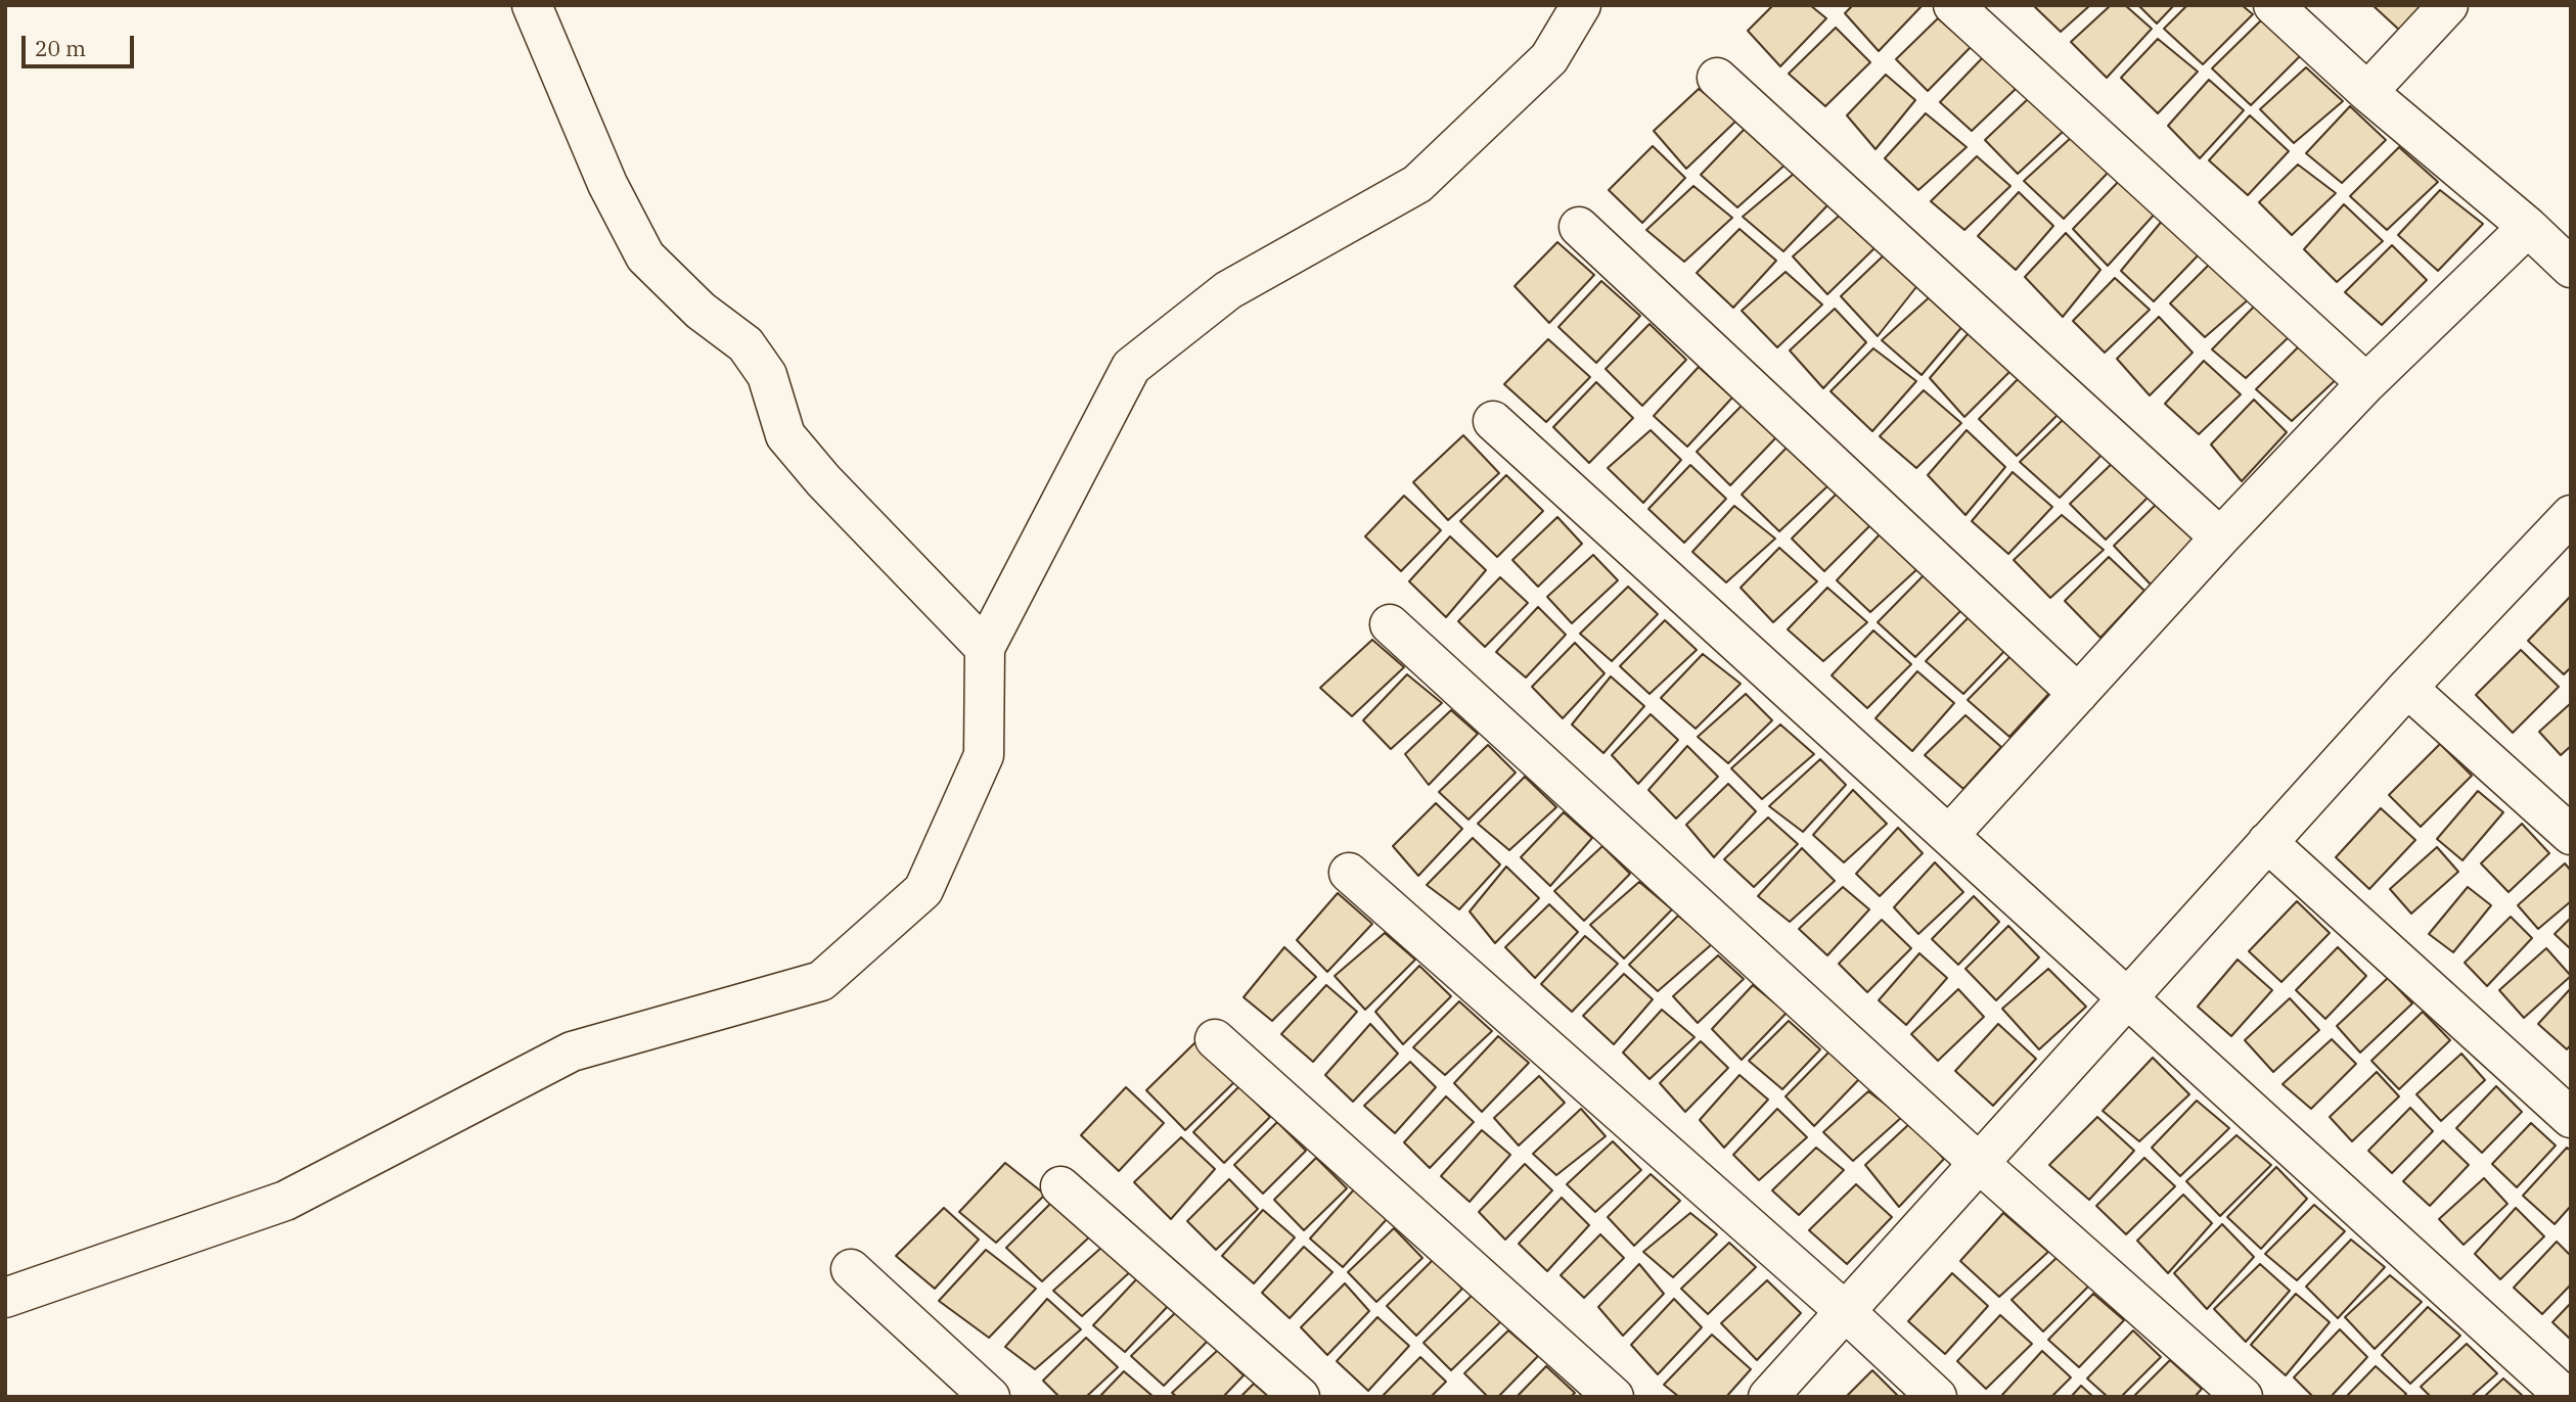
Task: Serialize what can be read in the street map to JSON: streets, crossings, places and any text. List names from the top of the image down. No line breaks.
{"scale_bar":"20 m"}
